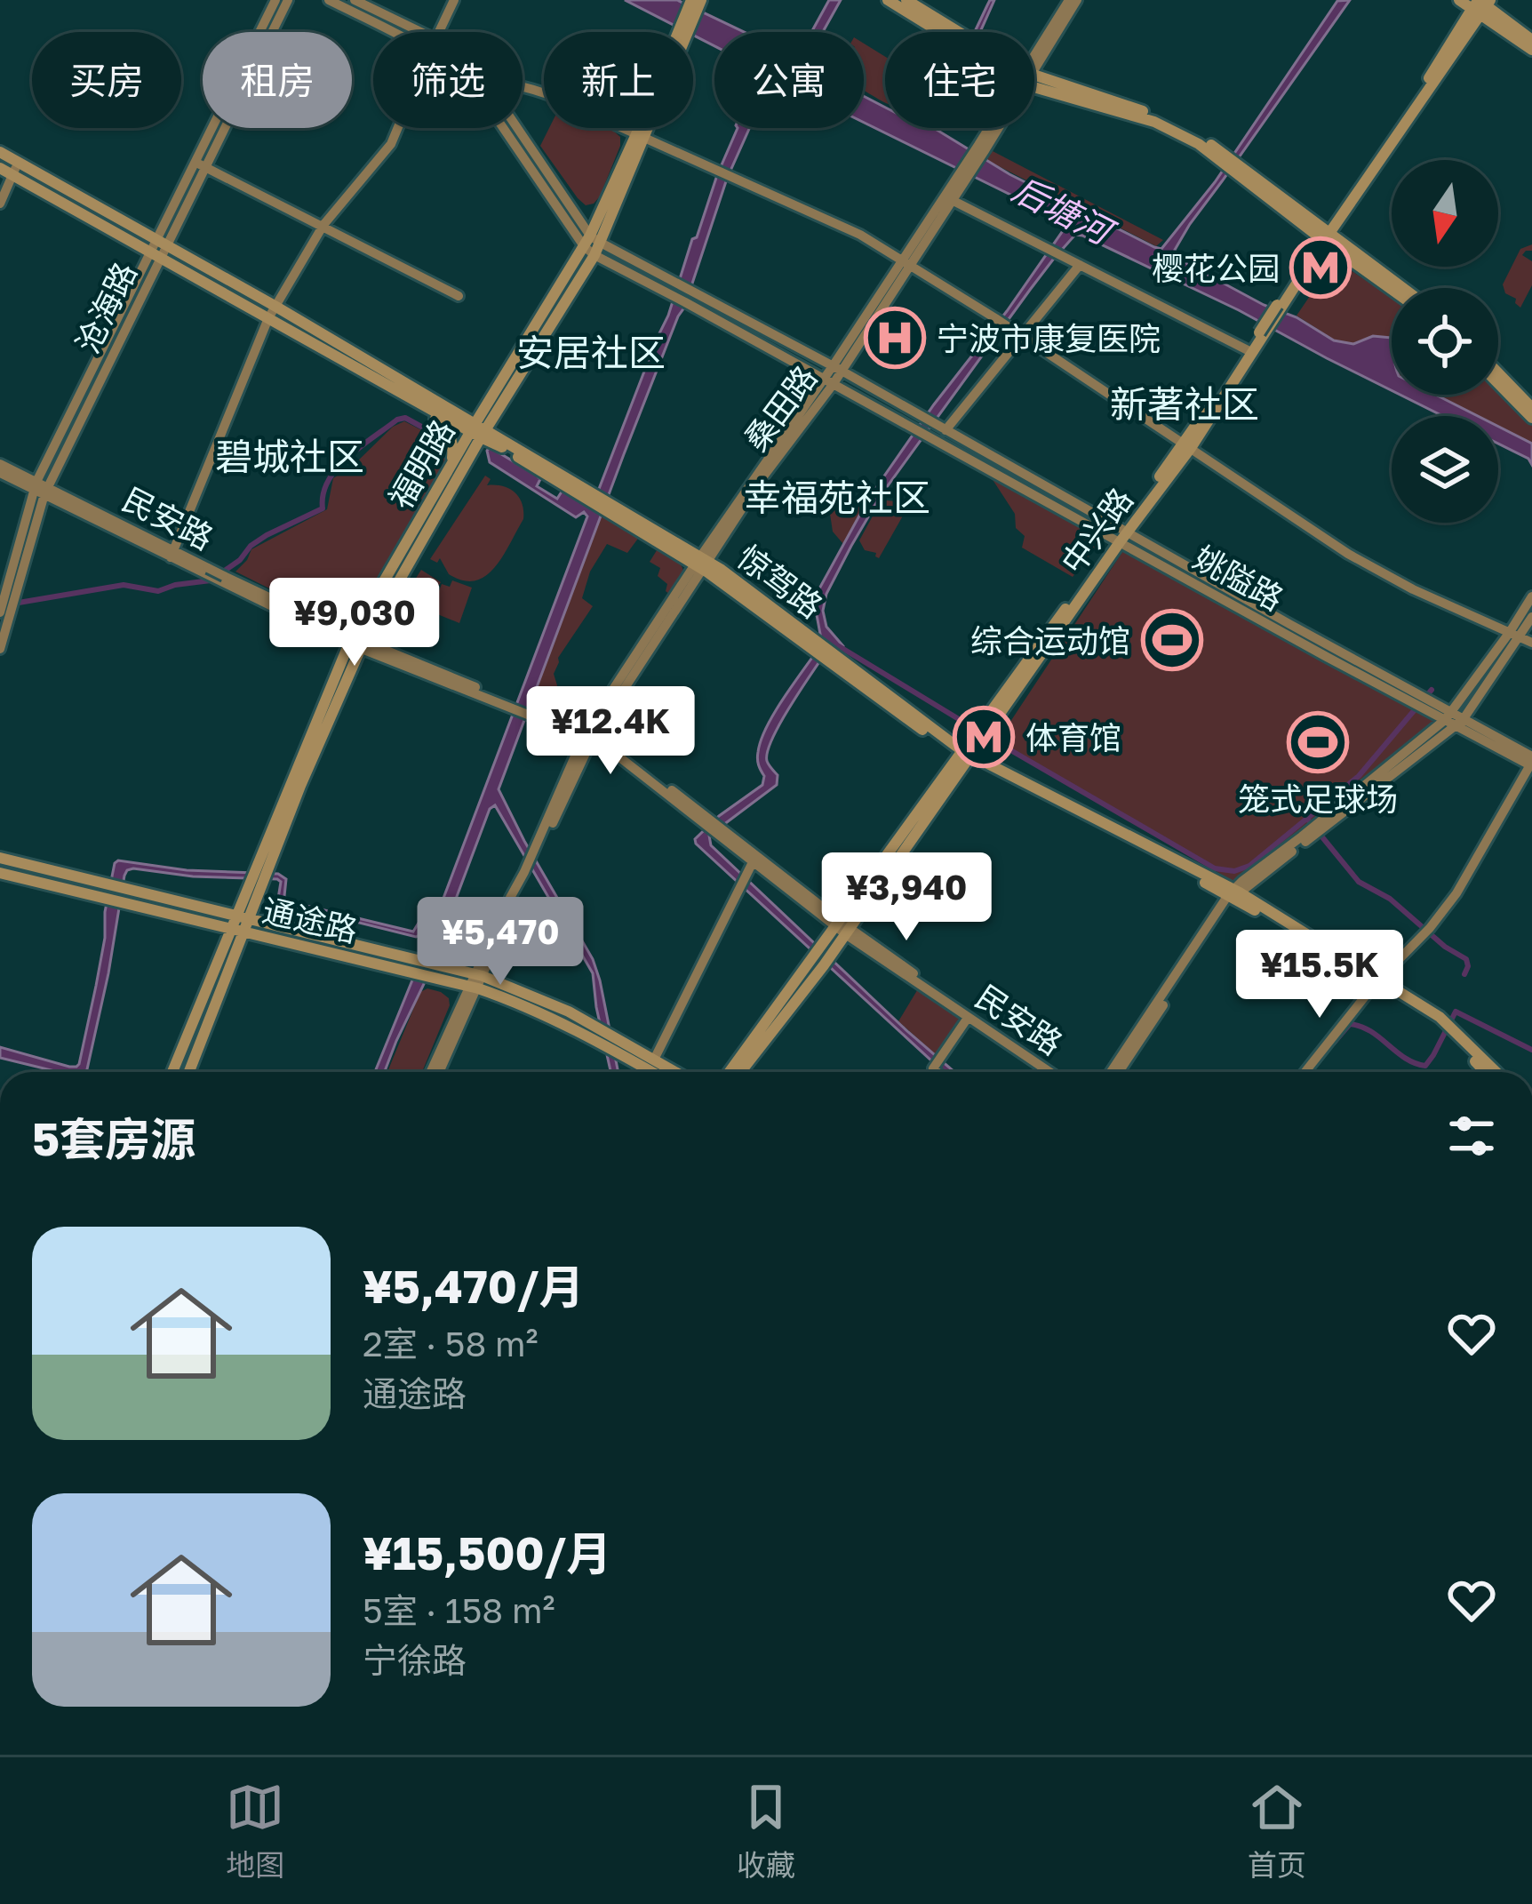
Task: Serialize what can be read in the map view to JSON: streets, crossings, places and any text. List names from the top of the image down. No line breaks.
{"streets":{"main road":["沧海路","桑田路","福明路","民安路","中兴路","姚隘路","惊驾路","通途路"]},"crossings":[["沧海路","民安路"],["沧海路","惊驾路"],["桑田路","民安路"],["桑田路","姚隘路"],["桑田路","惊驾路"],["桑田路","通途路"],["福明路","民安路"],["福明路","姚隘路"],["福明路","惊驾路"],["福明路","通途路"],["民安路","中兴路"],["中兴路","姚隘路"],["中兴路","惊驾路"]],"districts":["安居社区","新著社区","碧城社区","幸福苑社区"],"water":["后塘河"],"places":{"metro station":["樱花公园","体育馆"],"hospital":["宁波市康复医院"],"sports":["综合运动馆","笼式足球场"]},"north":"bottom","page":{"chip":["买房","租房","筛选","新上","公寓","住宅"],"price":["¥9,030","¥12.4K","¥3,940","¥5,470","¥15.5K"],"heading":"5套房源","list":[{"name":"¥5,470/月","note":"2室 · 58 m² · 通途路"},{"name":"¥15,500/月","note":"5室 · 158 m² · 宁徐路"}],"tabs":["地图","收藏","首页"]}}
